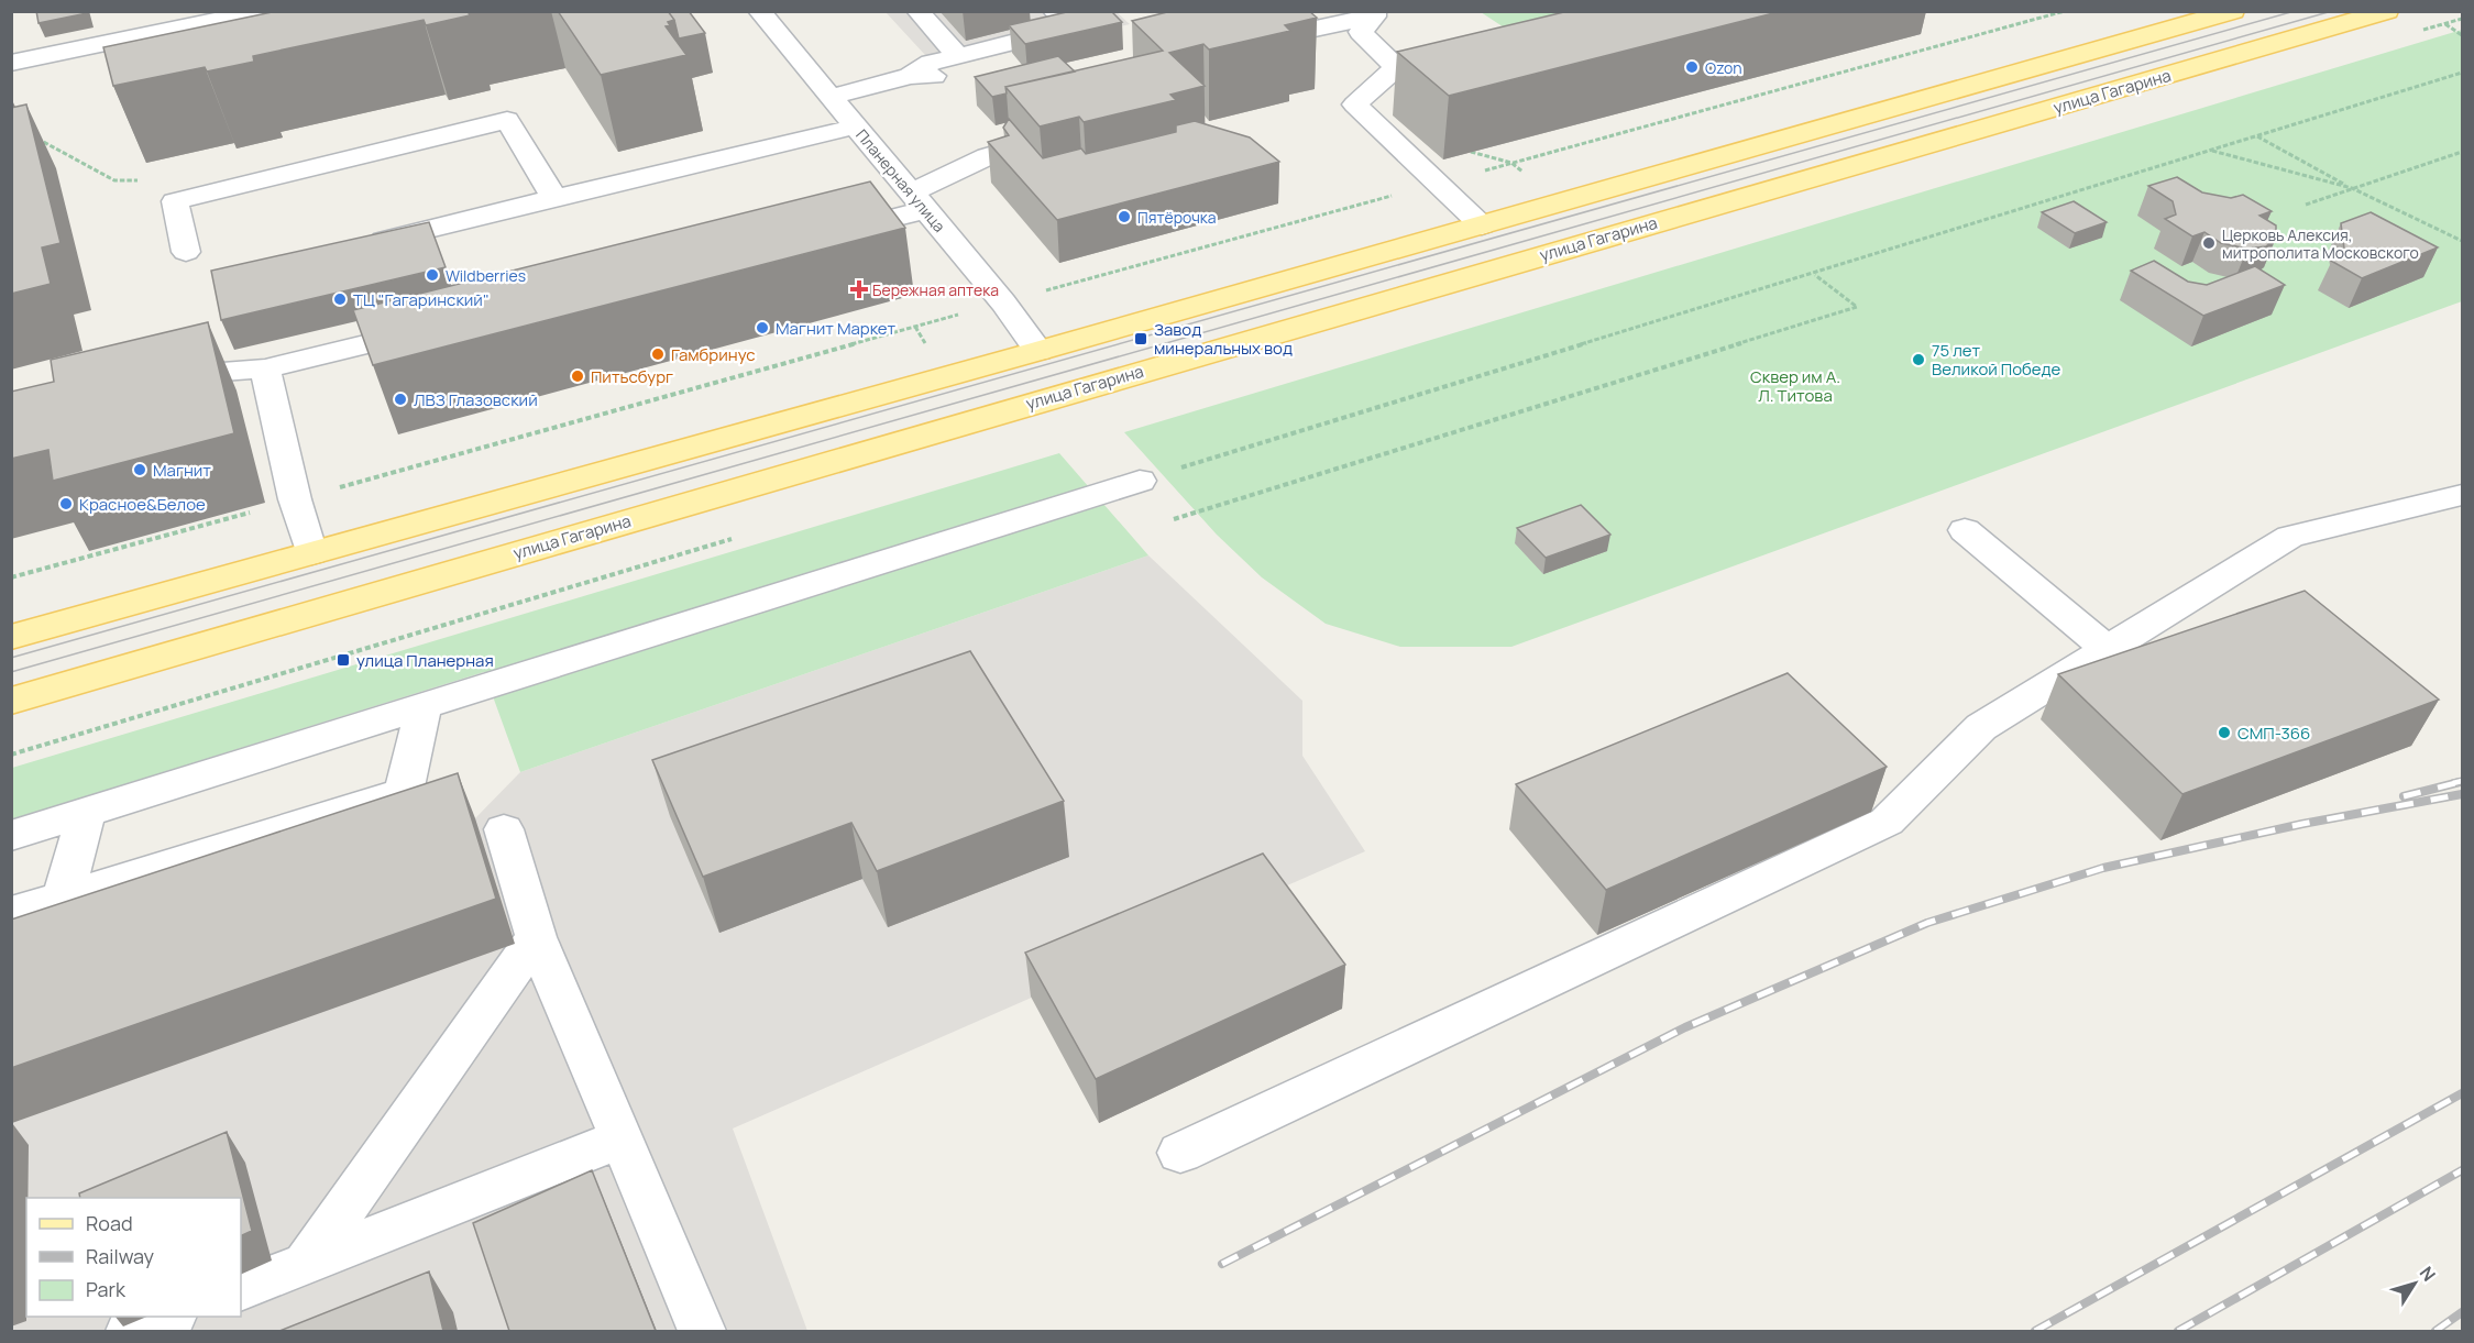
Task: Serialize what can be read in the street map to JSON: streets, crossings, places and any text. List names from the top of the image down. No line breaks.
{"streets":{"main road":["улица Гагарина"],"street":["Планерная улица"]},"parks":["Сквер им А. Л. Титова"],"places":{"other":["Ozon","Пятёрочка","Церковь Алексия, митрополита Московского","Wildberries","ТЦ \"Гагаринский\"","Магнит Маркет","Гамбринус","75 лет Великой Победе","Питьсбург","ЛВЗ Глазовский","Магнит","Красное&Белое","СМП-366"],"health":["Бережная аптека"],"transit":["Завод минеральных вод","улица Планерная"]},"legend":["Road","Railway","Park"],"north":"top right"}
